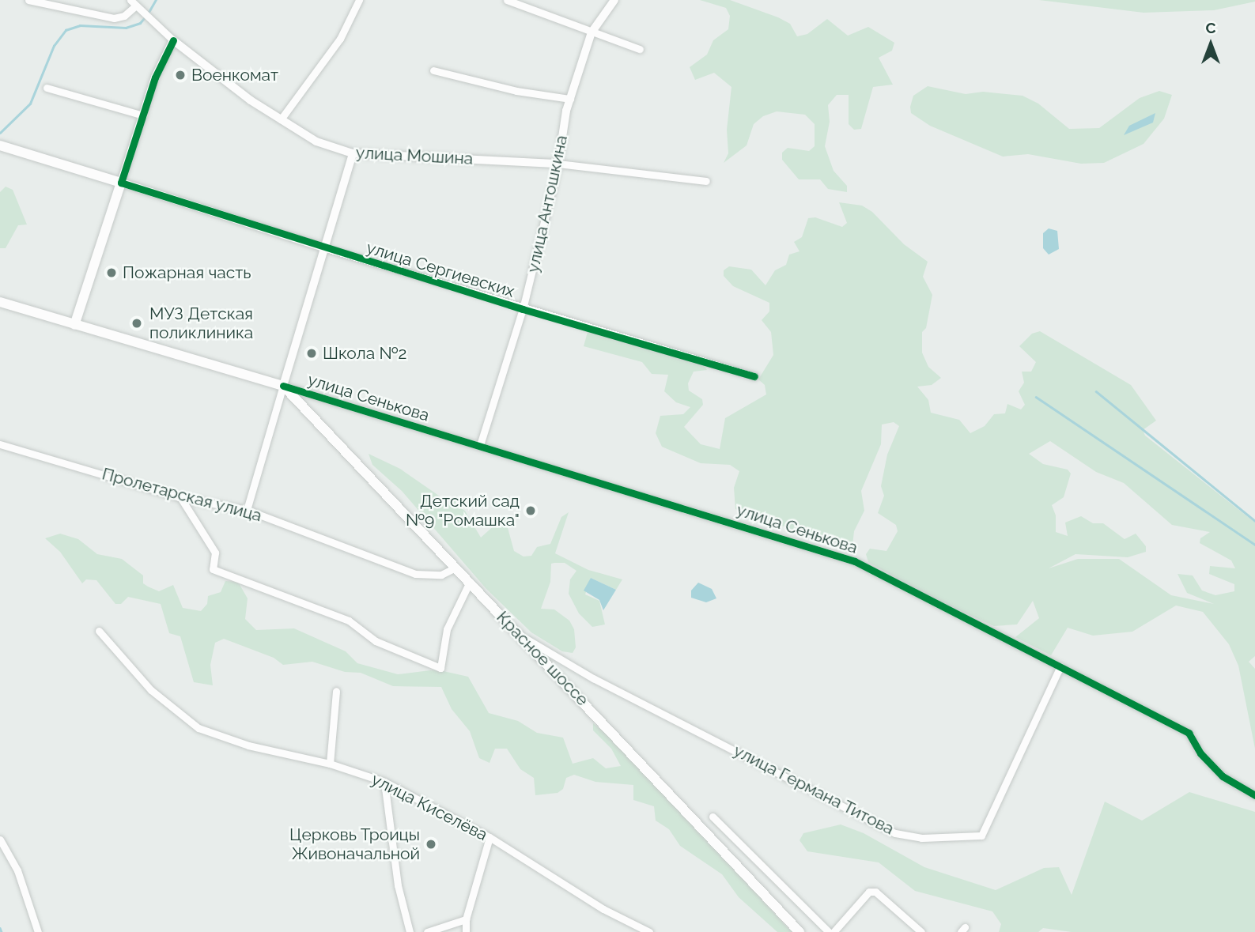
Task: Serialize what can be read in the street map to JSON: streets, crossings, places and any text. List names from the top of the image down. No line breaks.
{"streets":{"main road":["Красное шоссе"],"street":["улица Мошина","улица Антошкина","улица Сергиевских","улица Сенькова","Пролетарская улица","улица Германа Титова","улица Киселёва"]},"crossings":[["улица Мошина","улица Антошкина"],["улица Антошкина","улица Сергиевских"],["улица Антошкина","улица Сенькова"],["улица Сенькова","Красное шоссе"],["улица Сенькова","улица Германа Титова"],["Пролетарская улица","Красное шоссе"],["Красное шоссе","улица Германа Титова"]],"places":["Военкомат","Пожарная часть","МУЗ Детская поликлиника","Школа №2","Детский сад №9 \"Ромашка\"","Церковь Троицы Живоначальной"],"north":"top"}
